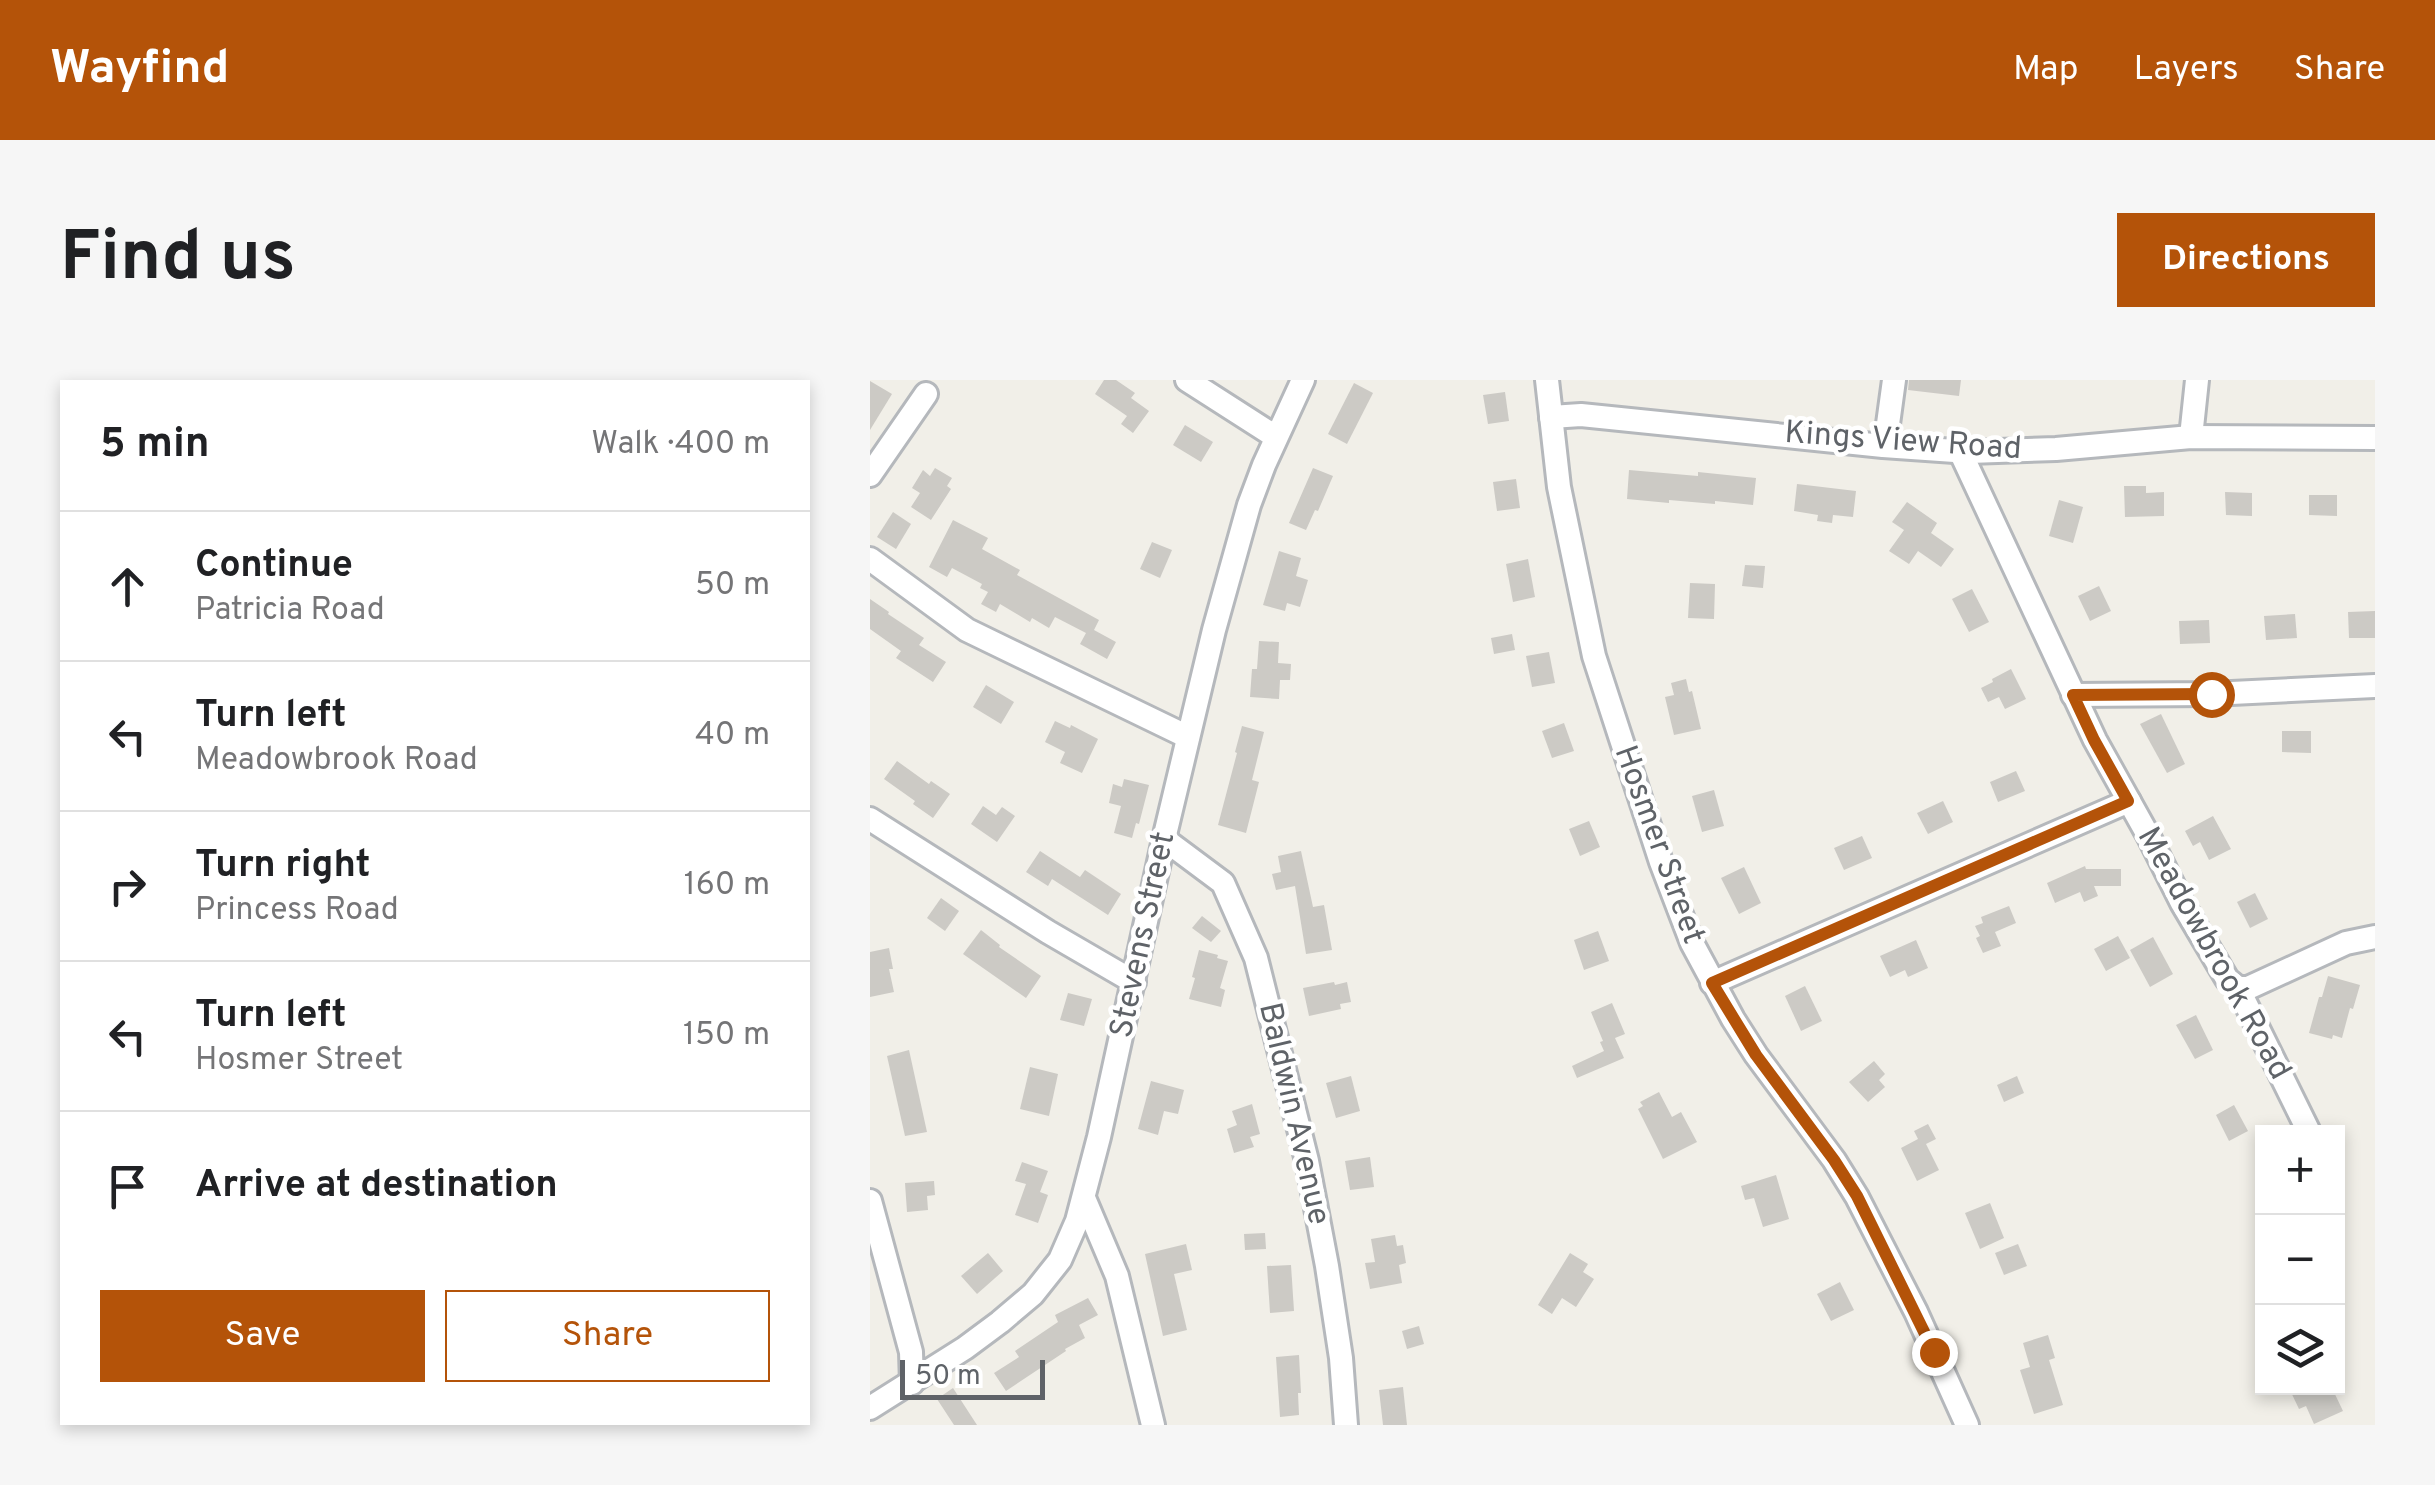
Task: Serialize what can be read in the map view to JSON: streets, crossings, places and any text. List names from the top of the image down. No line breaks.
{"streets":{"street":["Kings View Road","Hosmer Street","Stevens Street","Meadowbrook Road","Baldwin Avenue"]},"crossings":[["Kings View Road","Hosmer Street"],["Kings View Road","Meadowbrook Road"],["Stevens Street","Baldwin Avenue"]],"scale_bar":"50 m","page":{"header":"Wayfind","nav":["Map","Layers","Share"],"buttons":["Directions",["Save","Share"]],"title":"Find us","heading":["5 min","Walk · 400 m"],"list":[["Continue","Patricia Road","50 m"],["Turn left","Meadowbrook Road","40 m"],["Turn right","Princess Road","160 m"],["Turn left","Hosmer Street","150 m"],"Arrive at destination"],"map_buttons":["+","−"],"scale":"50 m"}}
